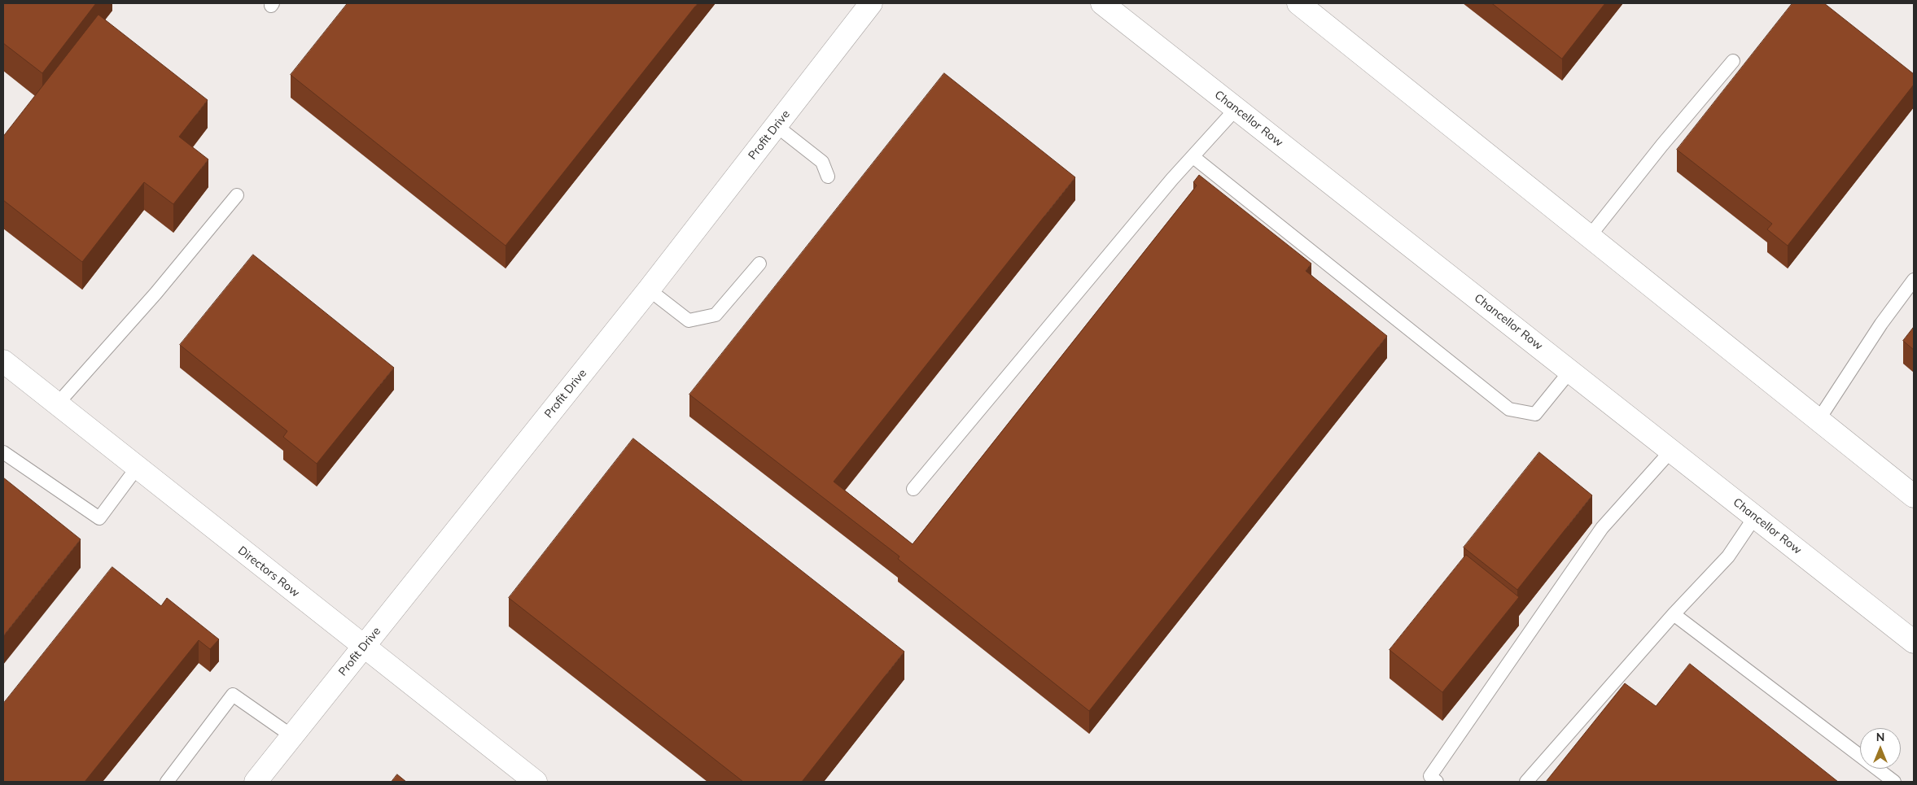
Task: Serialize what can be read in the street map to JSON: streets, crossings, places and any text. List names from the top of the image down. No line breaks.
{"streets":{"street":["Chancellor Row","Profit Drive","Directors Row"]},"crossings":[["Profit Drive","Directors Row"]],"north":"top"}
